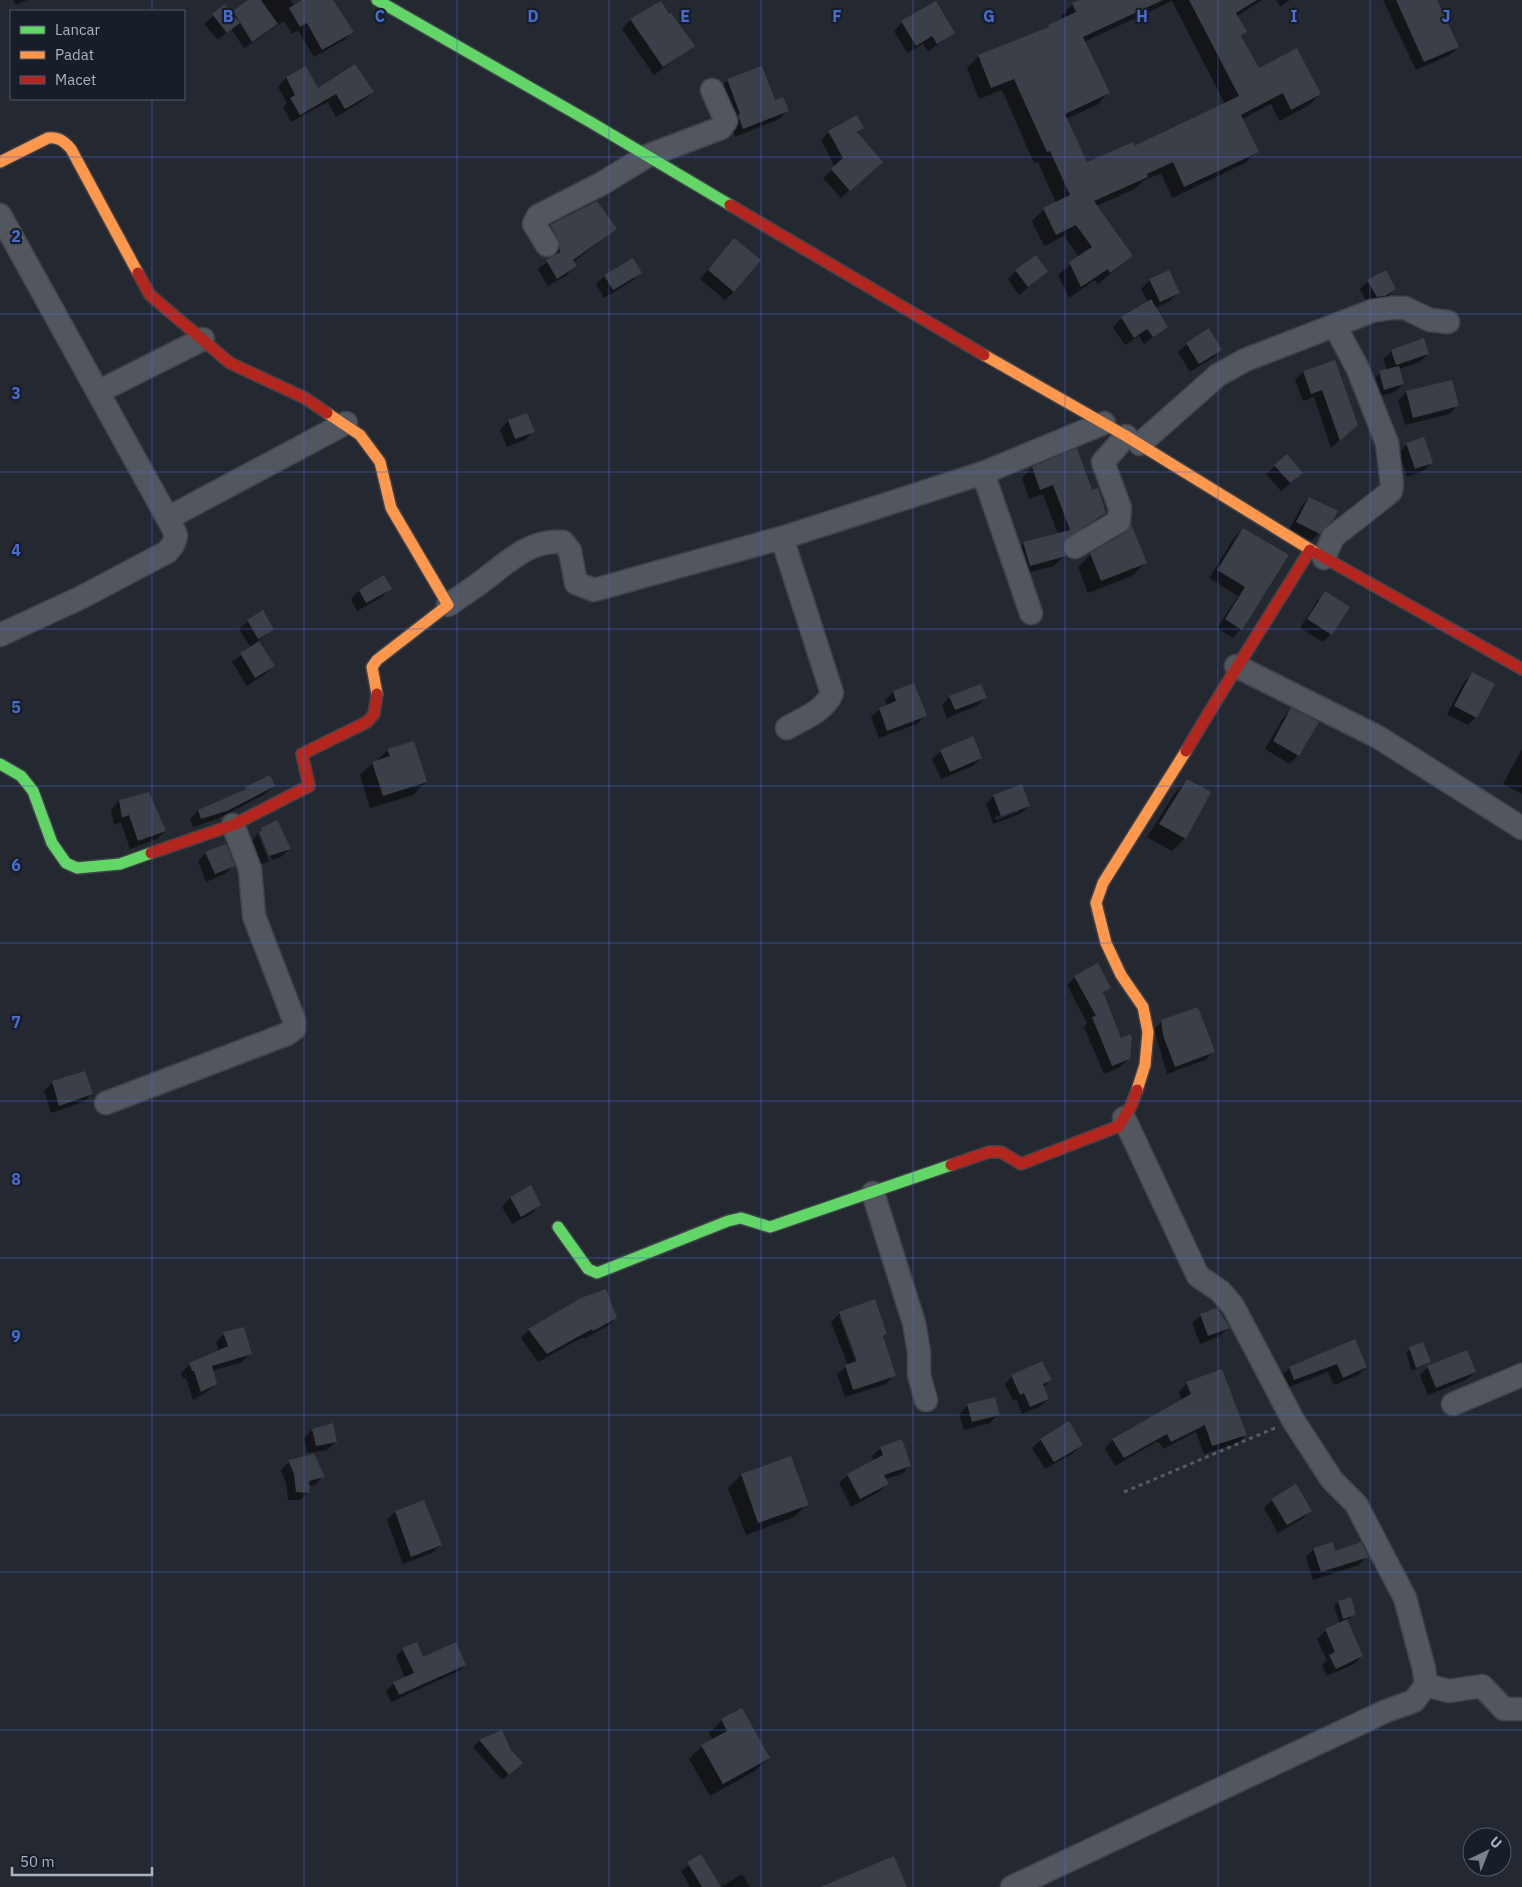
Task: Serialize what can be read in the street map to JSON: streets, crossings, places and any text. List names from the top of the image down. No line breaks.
{"legend":["Lancar","Padat","Macet"],"scale_bar":"50 m","north":"top right","grid":{"columns":["B","C","D","E","F","G","H","I","J"],"rows":["2","3","4","5","6","7","8","9"]}}
